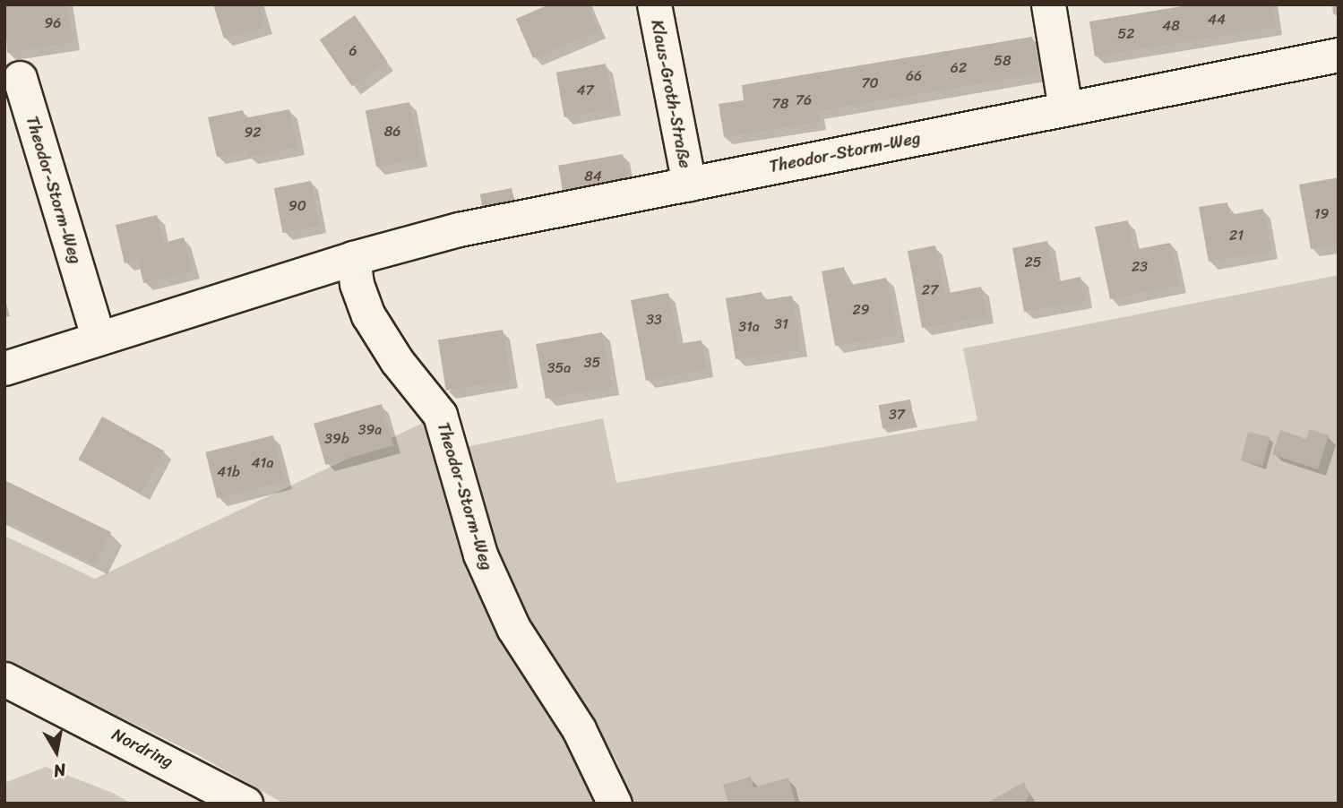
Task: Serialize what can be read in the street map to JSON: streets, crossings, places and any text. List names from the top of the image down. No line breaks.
{"streets":{"street":["Klaus-Groth-Straße","Theodor-Storm-Weg","Nordring"]},"crossings":[["Klaus-Groth-Straße","Theodor-Storm-Weg"]],"house_numbers":["44","96","48","52","6","58","62","66","70","47","76","78","86","92","84","90","19","21","25","23","27","29","33","31","31a","35","35a","37","39a","39b","41a","41b"],"north":"bottom"}
